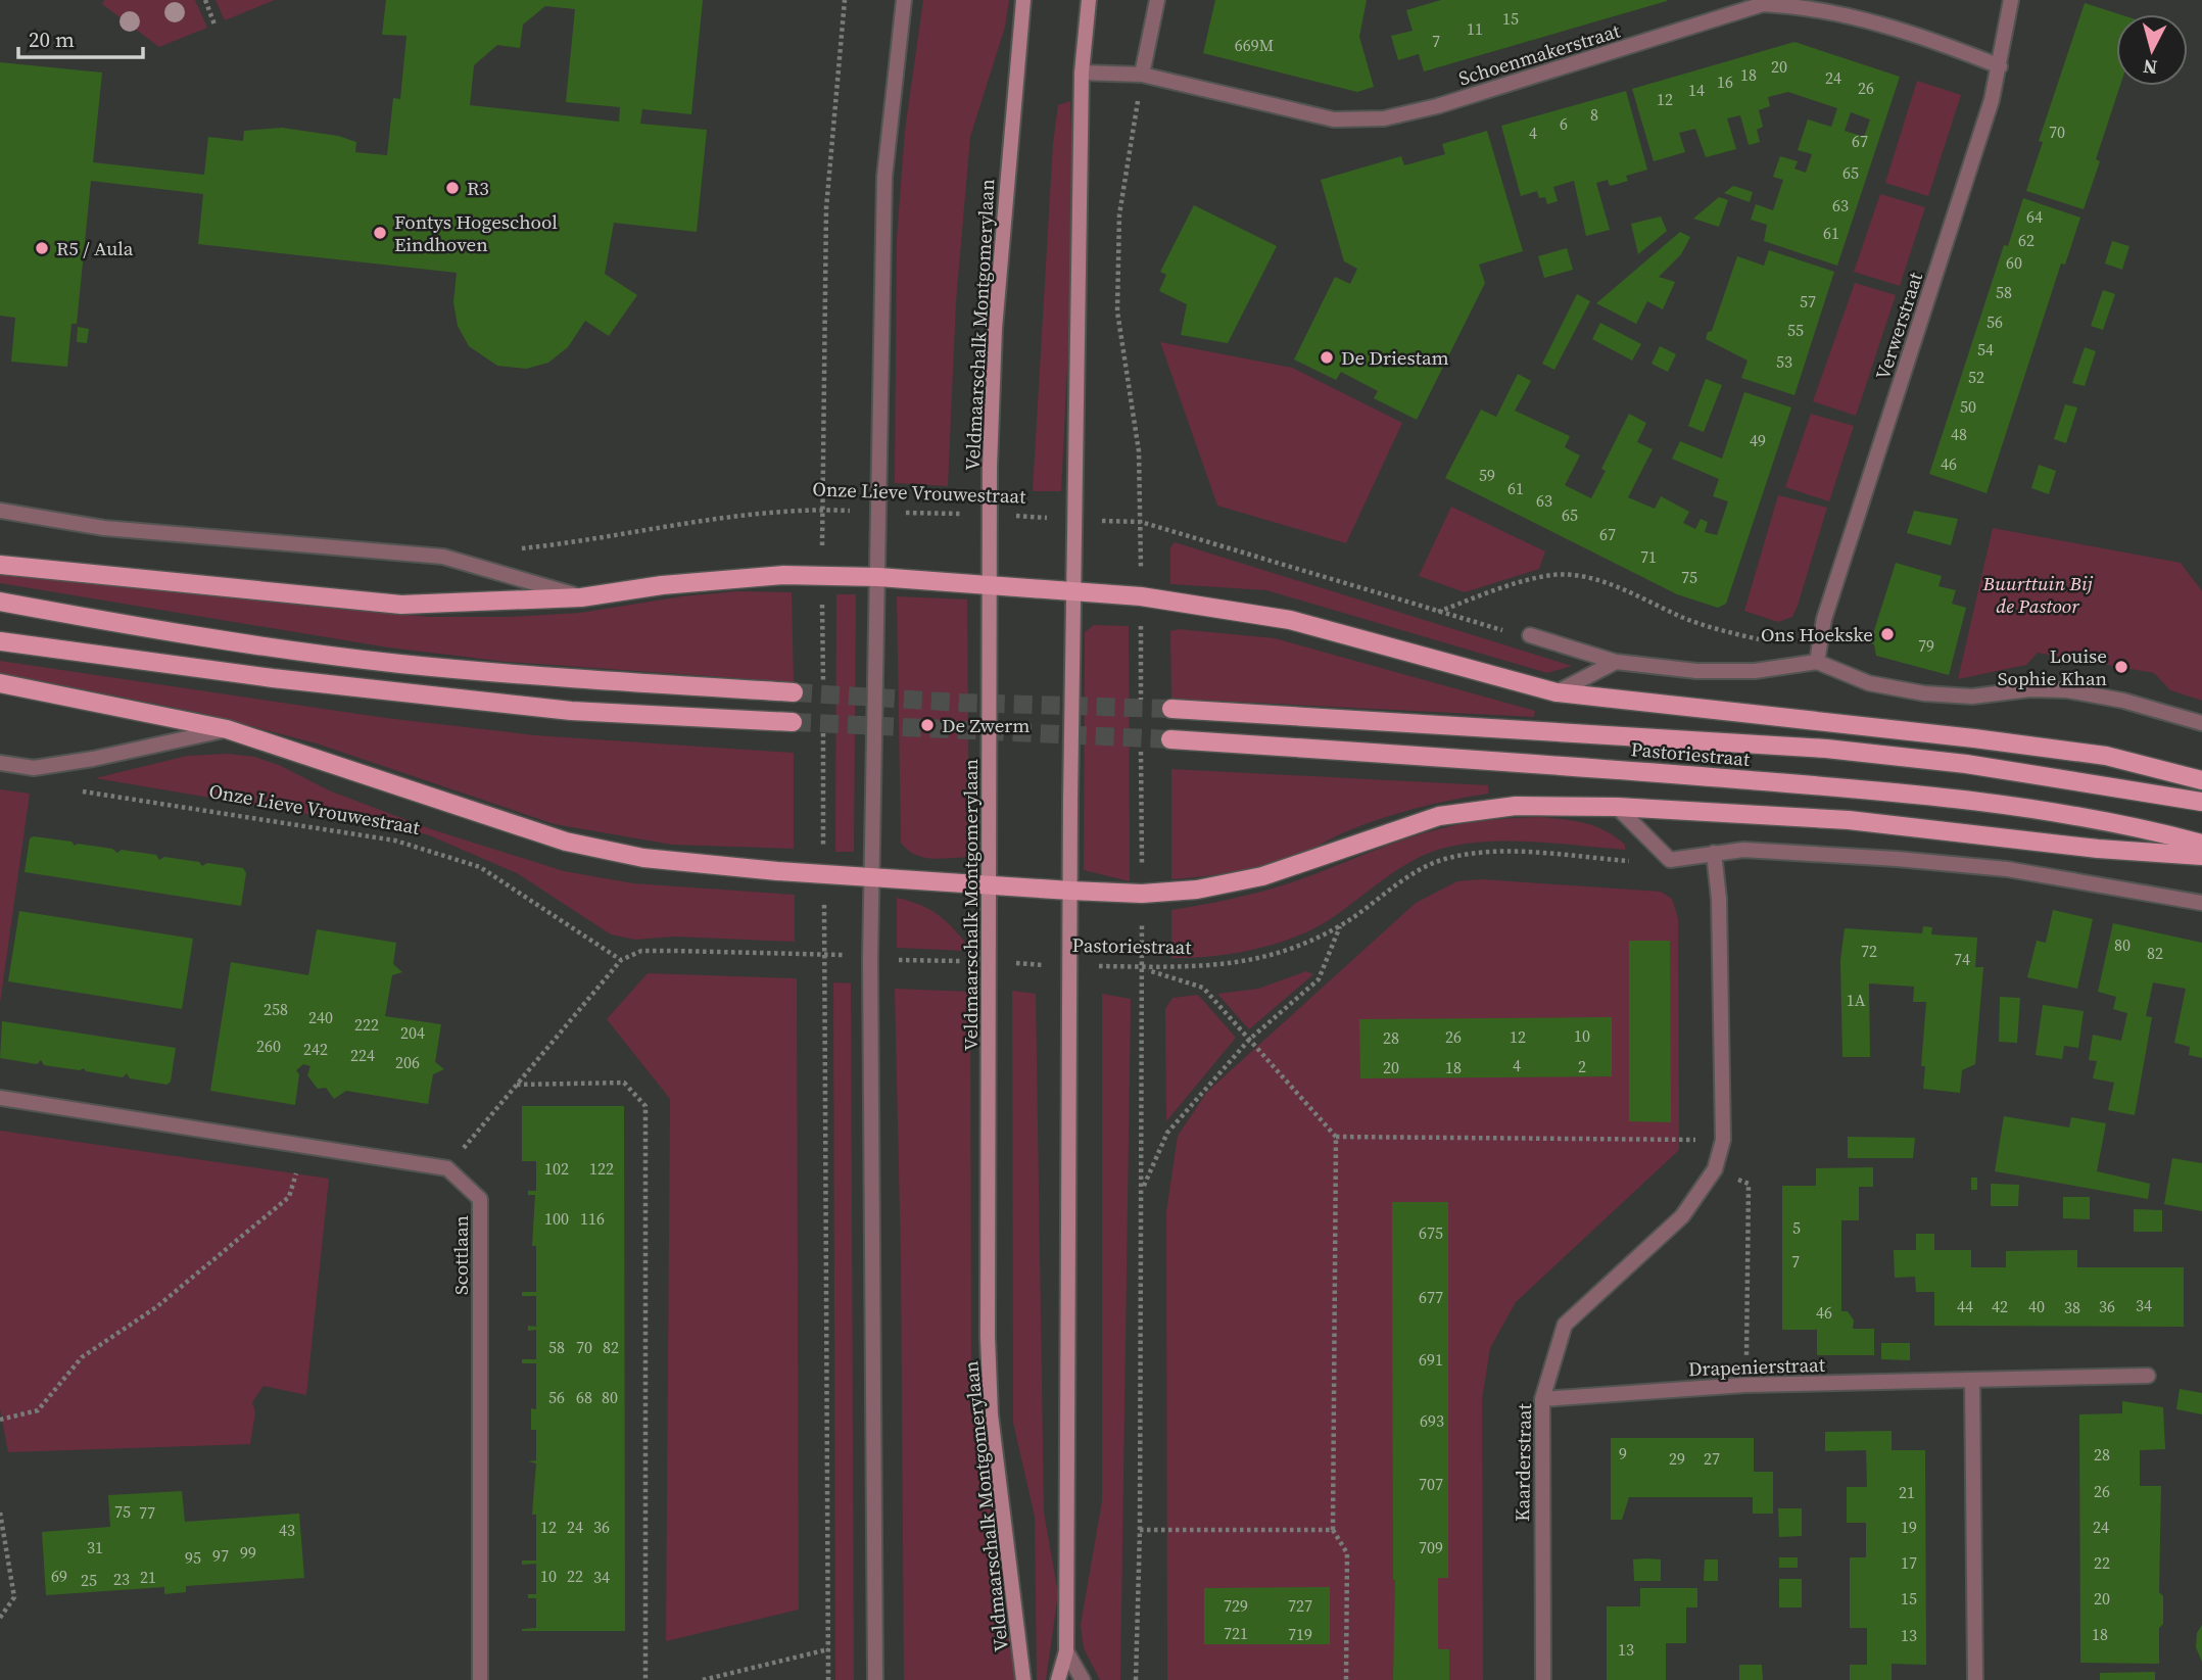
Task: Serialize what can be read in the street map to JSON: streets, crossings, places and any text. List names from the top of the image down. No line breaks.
{"streets":{"main road":["Veldmaarschalk Montgomerylaan","Pastoriestraat"],"street":["Schoenmakerstraat","Verwerstraat","Scottlaan","Drapenierstraat","Kaarderstraat"],"path":["Onze Lieve Vrouwestraat"]},"crossings":[["Schoenmakerstraat","Verwerstraat"],["Veldmaarschalk Montgomerylaan","Onze Lieve Vrouwestraat"],["Veldmaarschalk Montgomerylaan","Pastoriestraat"],["Drapenierstraat","Kaarderstraat"]],"parks":["Buurttuin Bij de Pastoor"],"places":["R3","Fontys Hogeschool Eindhoven","R5 / Aula","De Driestam","Ons Hoekske","Louise Sophie Khan","De Zwerm"],"house_numbers":["15","11","7","669M","20","18","24","16","26","14","12","8","6","70","4","67","65","63","64","61","62","60","58","57","56","55","54","53","52","50","48","49","46","59","61","63","65","67","71","75","79","80","72","82","74","1A","258","240","222","204","10","26","12","28","260","242","224","206","4","2","20","18","102","122","100","116","5","675","7","677","34","44","42","40","36","38","46","58","70","82","691","56","68","80","693","9","28","29","27","707","26","21","75","77","12","24","36","19","24","43","31","709","99","97","95","17","22","69","10","22","21","34","23","25","15","20","729","727","721","719","18","13","13"],"scale_bar":"20 m","north":"bottom"}
